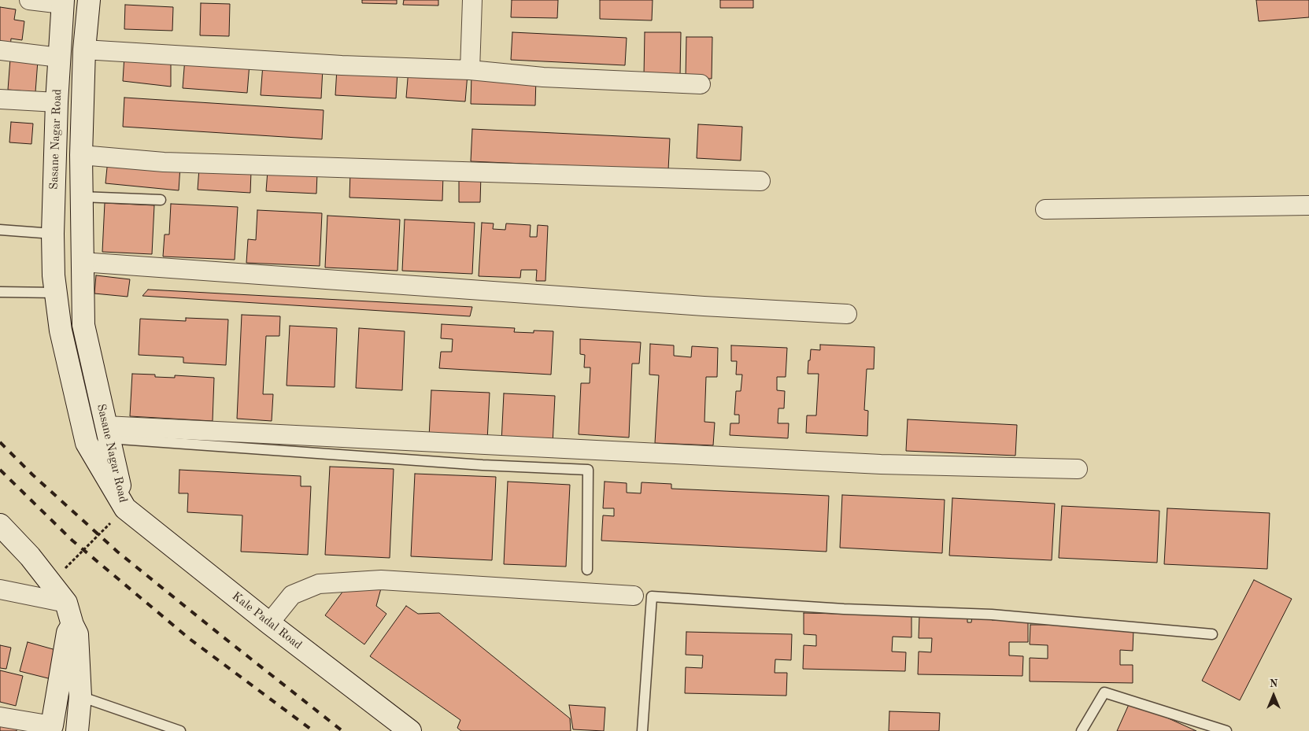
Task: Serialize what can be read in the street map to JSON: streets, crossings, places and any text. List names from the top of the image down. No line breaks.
{"streets":{"street":["Sasane Nagar Road","Kale Padal Road"]},"crossings":[["Sasane Nagar Road","Kale Padal Road"]],"north":"top"}
